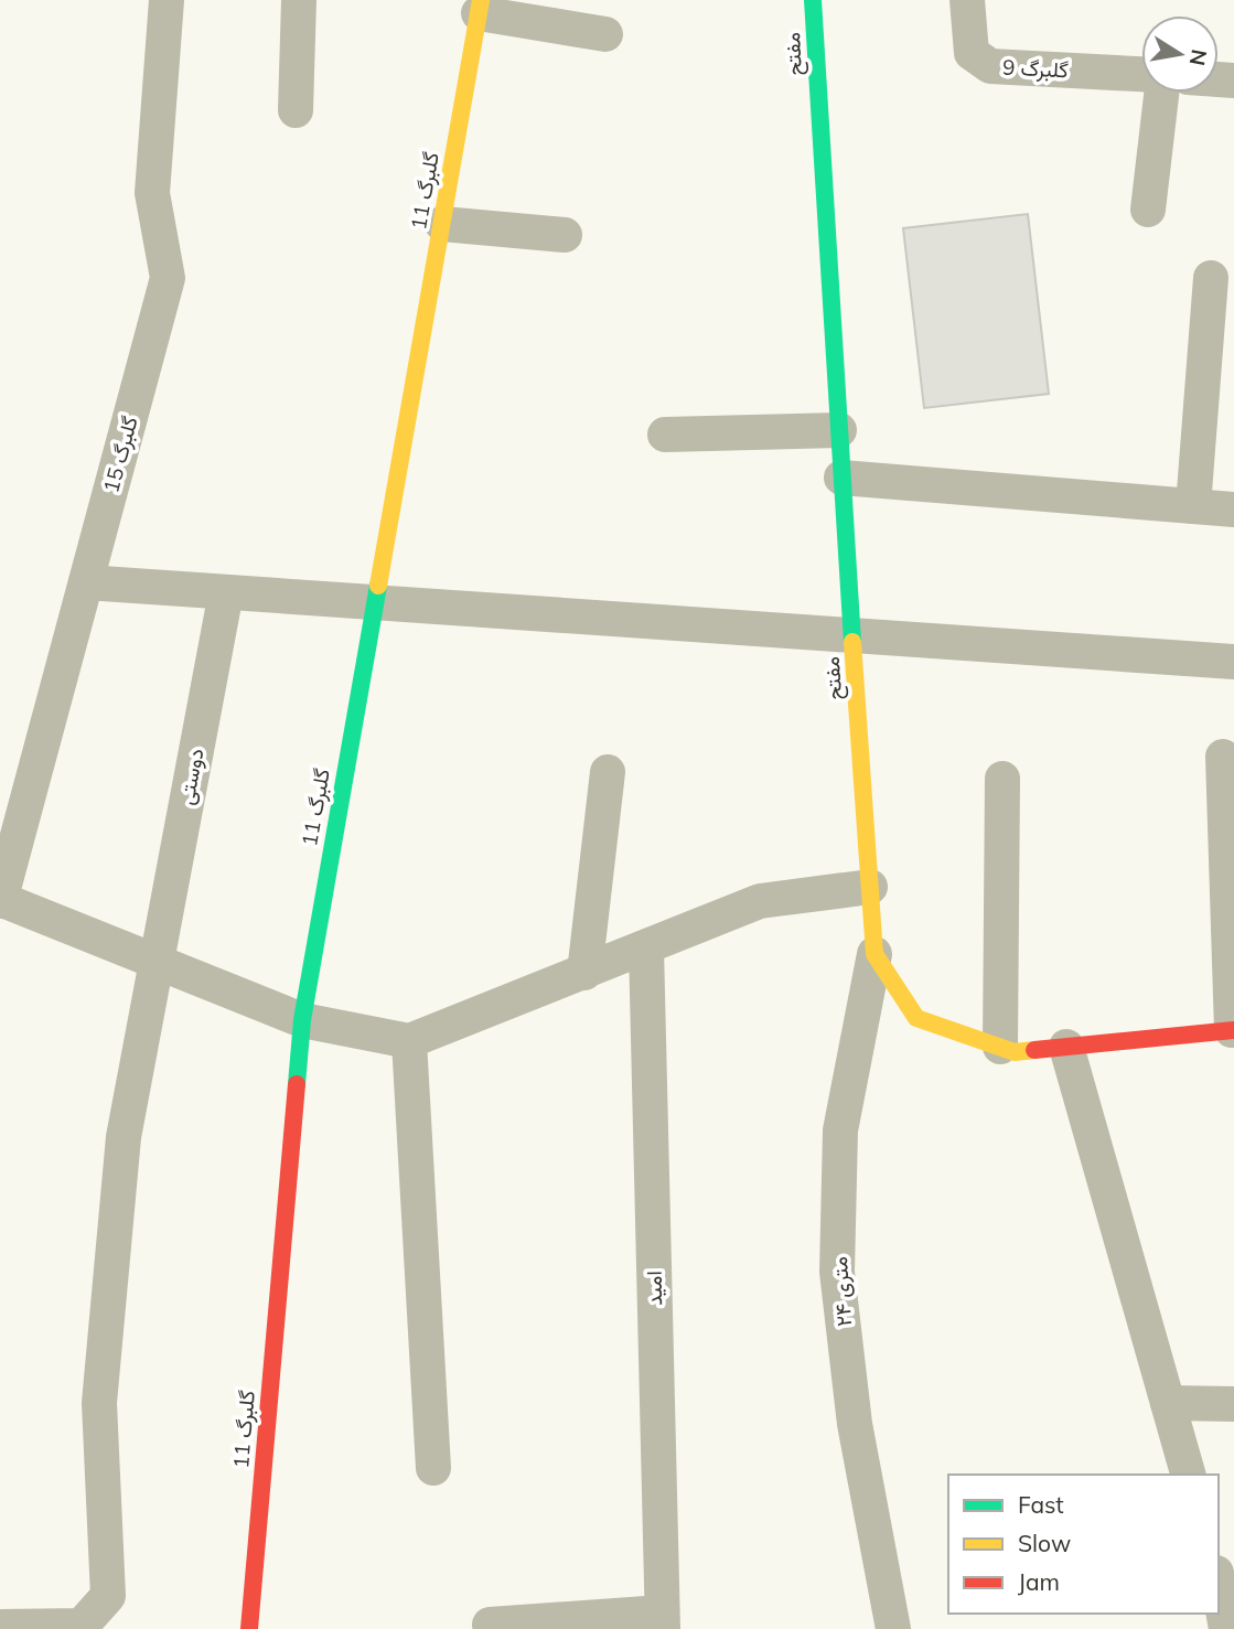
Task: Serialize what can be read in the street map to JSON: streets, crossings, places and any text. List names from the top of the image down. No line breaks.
{"streets":{"street":["مفتح","گلبرگ 9","گلبرگ 11","گلبرگ 15","دوستی","امید","۲۴ متری"]},"crossings":[["مفتح","۲۴ متری"]],"legend":["Fast","Slow","Jam"],"north":"right"}
